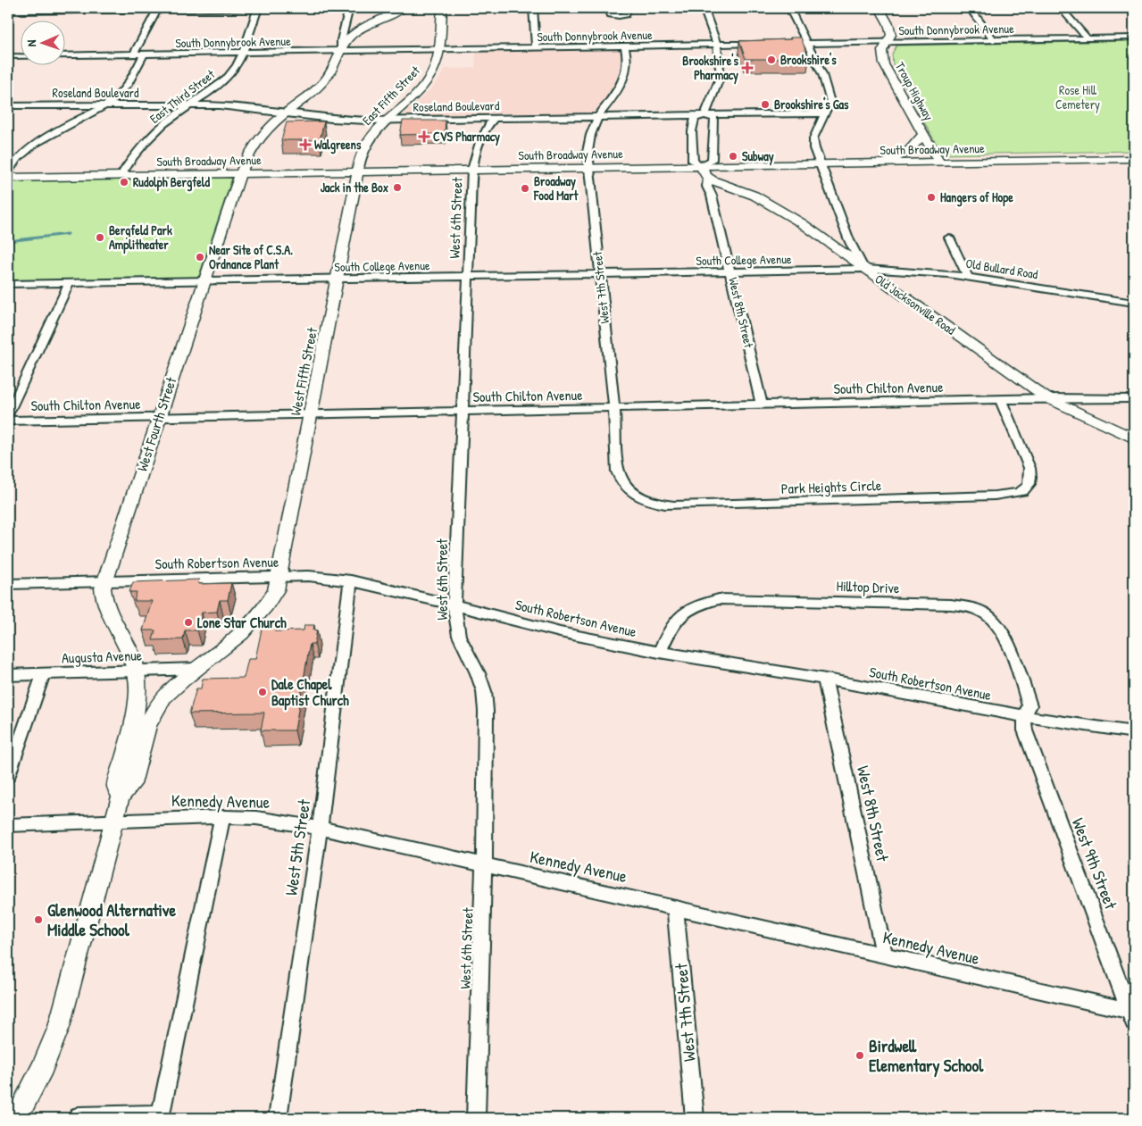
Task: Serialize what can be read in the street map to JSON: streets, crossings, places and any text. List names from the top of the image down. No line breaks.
{"streets":{"main road":["Troup Highway","East Fifth Street","South Broadway Avenue","Old Jacksonville Road","West Fifth Street","West Fourth Street"],"street":["South Donnybrook Avenue","Roseland Boulevard","East Third Street","West 6th Street","South College Avenue","Old Bullard Road","West 7th Street","West 8th Street","South Chilton Avenue","Park Heights Circle","South Robertson Avenue","Hilltop Drive","Augusta Avenue","Kennedy Avenue","West 5th Street","West 9th Street"]},"crossings":[["South Donnybrook Avenue","Troup Highway"],["South Donnybrook Avenue","East Fifth Street"],["South Donnybrook Avenue","East Third Street"],["South Donnybrook Avenue","West 7th Street"],["South Donnybrook Avenue","West Fourth Street"],["Troup Highway","South Broadway Avenue"],["Roseland Boulevard","East Fifth Street"],["Roseland Boulevard","East Third Street"],["Roseland Boulevard","West 6th Street"],["Roseland Boulevard","West 7th Street"],["Roseland Boulevard","West Fourth Street"],["East Fifth Street","South Broadway Avenue"],["East Fifth Street","West Fifth Street"],["East Third Street","South Broadway Avenue"],["South Broadway Avenue","West 6th Street"],["South Broadway Avenue","West 7th Street"],["South Broadway Avenue","West Fifth Street"],["South Broadway Avenue","West Fourth Street"],["West 6th Street","South College Avenue"],["West 6th Street","South Chilton Avenue"],["West 6th Street","South Robertson Avenue"],["West 6th Street","Kennedy Avenue"],["South College Avenue","Old Bullard Road"],["South College Avenue","West 7th Street"],["South College Avenue","Old Jacksonville Road"],["South College Avenue","West 8th Street"],["South College Avenue","West Fifth Street"],["South College Avenue","West Fourth Street"],["Old Bullard Road","Old Jacksonville Road"],["West 7th Street","South Chilton Avenue"],["West 7th Street","Park Heights Circle"],["West 7th Street","Kennedy Avenue"],["Old Jacksonville Road","West 8th Street"],["Old Jacksonville Road","South Chilton Avenue"],["West 8th Street","South Chilton Avenue"],["West 8th Street","South Robertson Avenue"],["West 8th Street","Kennedy Avenue"],["West Fifth Street","South Chilton Avenue"],["West Fifth Street","South Robertson Avenue"],["West Fifth Street","Augusta Avenue"],["South Chilton Avenue","West Fourth Street"],["South Chilton Avenue","Park Heights Circle"],["West Fourth Street","South Robertson Avenue"],["West Fourth Street","Augusta Avenue"],["South Robertson Avenue","Hilltop Drive"],["South Robertson Avenue","West 5th Street"],["South Robertson Avenue","West 9th Street"],["Hilltop Drive","West 9th Street"],["Kennedy Avenue","West 5th Street"],["Kennedy Avenue","West 9th Street"]],"parks":["Rose Hill Cemetery"],"places":{"other":["Brookshire's","Brookshire's Gas","Subway","Rudolph Bergfeld","Jack in the Box","Broadway Food Mart","Hangers of Hope","Bergfeld Park Amplitheater","Near Site of C.S.A. Ordnance Plant","Lone Star Church","Dale Chapel Baptist Church","Glenwood Alternative Middle School","Birdwell Elementary School"],"health":["Brookshire's Pharmacy","CVS Pharmacy","Walgreens"]},"north":"left"}
